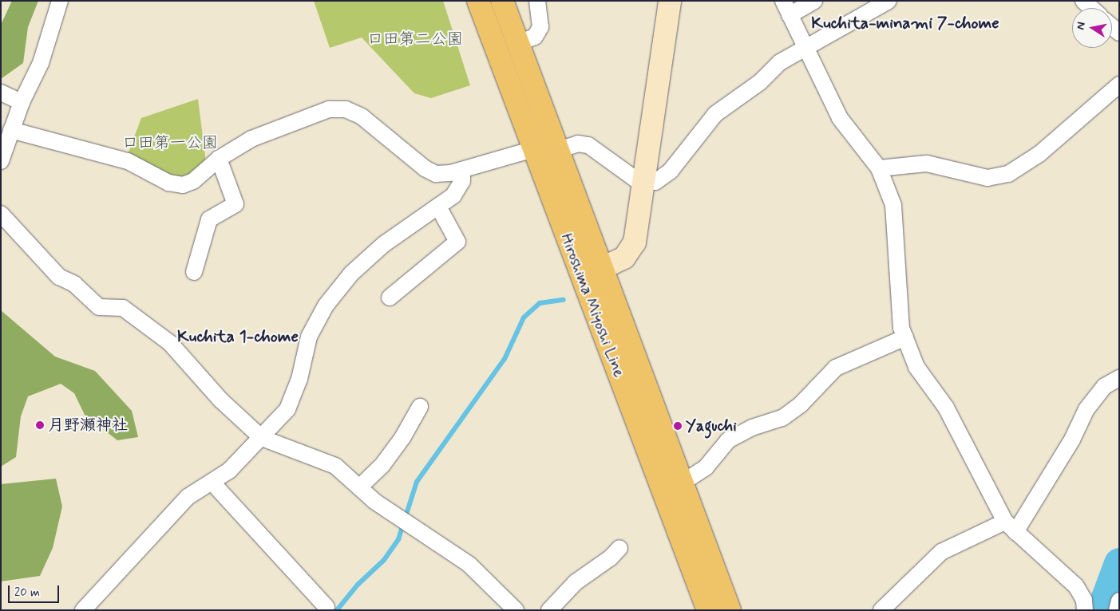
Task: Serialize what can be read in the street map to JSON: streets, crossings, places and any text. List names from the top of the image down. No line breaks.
{"streets":{"main road":["Hiroshima Miyoshi Line"]},"districts":["Kuchita-minami 7-chome","Kuchita 1-chome"],"parks":["口田第二公園","口田第一公園"],"places":["月野瀬神社","Yaguchi"],"scale_bar":"20 m","north":"left"}
